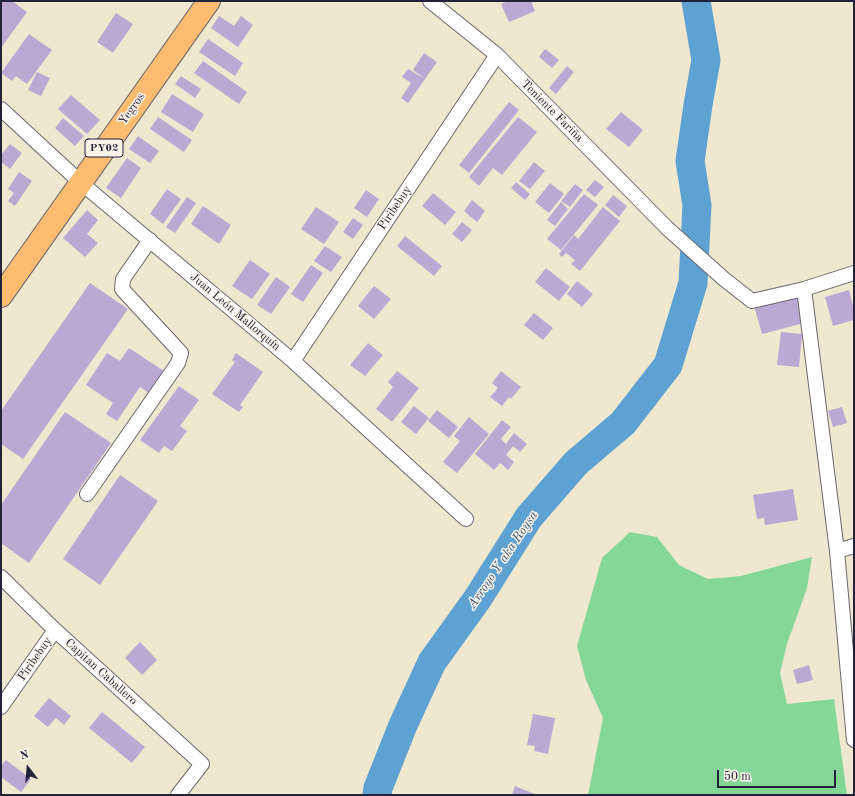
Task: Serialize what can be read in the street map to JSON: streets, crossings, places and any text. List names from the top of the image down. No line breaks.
{"streets":{"main road":["Yegros","PY02"],"street":["Teniente Fariña","Piribebuy","Juan León Mallorquín","Capitan Caballero"]},"crossings":[["Yegros","Juan León Mallorquín"],["Teniente Fariña","Piribebuy"],["Piribebuy","Juan León Mallorquín"],["Piribebuy","Capitan Caballero"]],"water":["Arroyo Y aka Roysa"],"scale_bar":"50 m","north":"top"}
